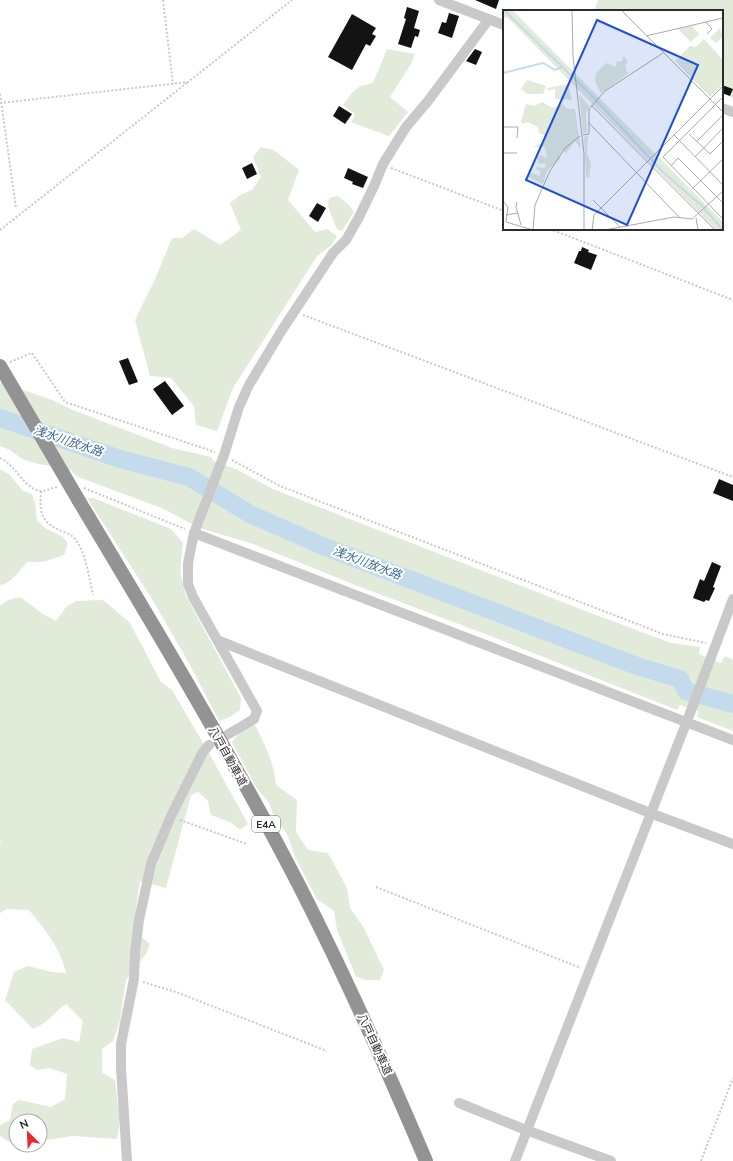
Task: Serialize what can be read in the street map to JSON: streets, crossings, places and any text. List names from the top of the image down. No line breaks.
{"streets":{"highway":["八戸自動車道","E4A"]},"water":["浅水川放水路"],"north":"top left"}
